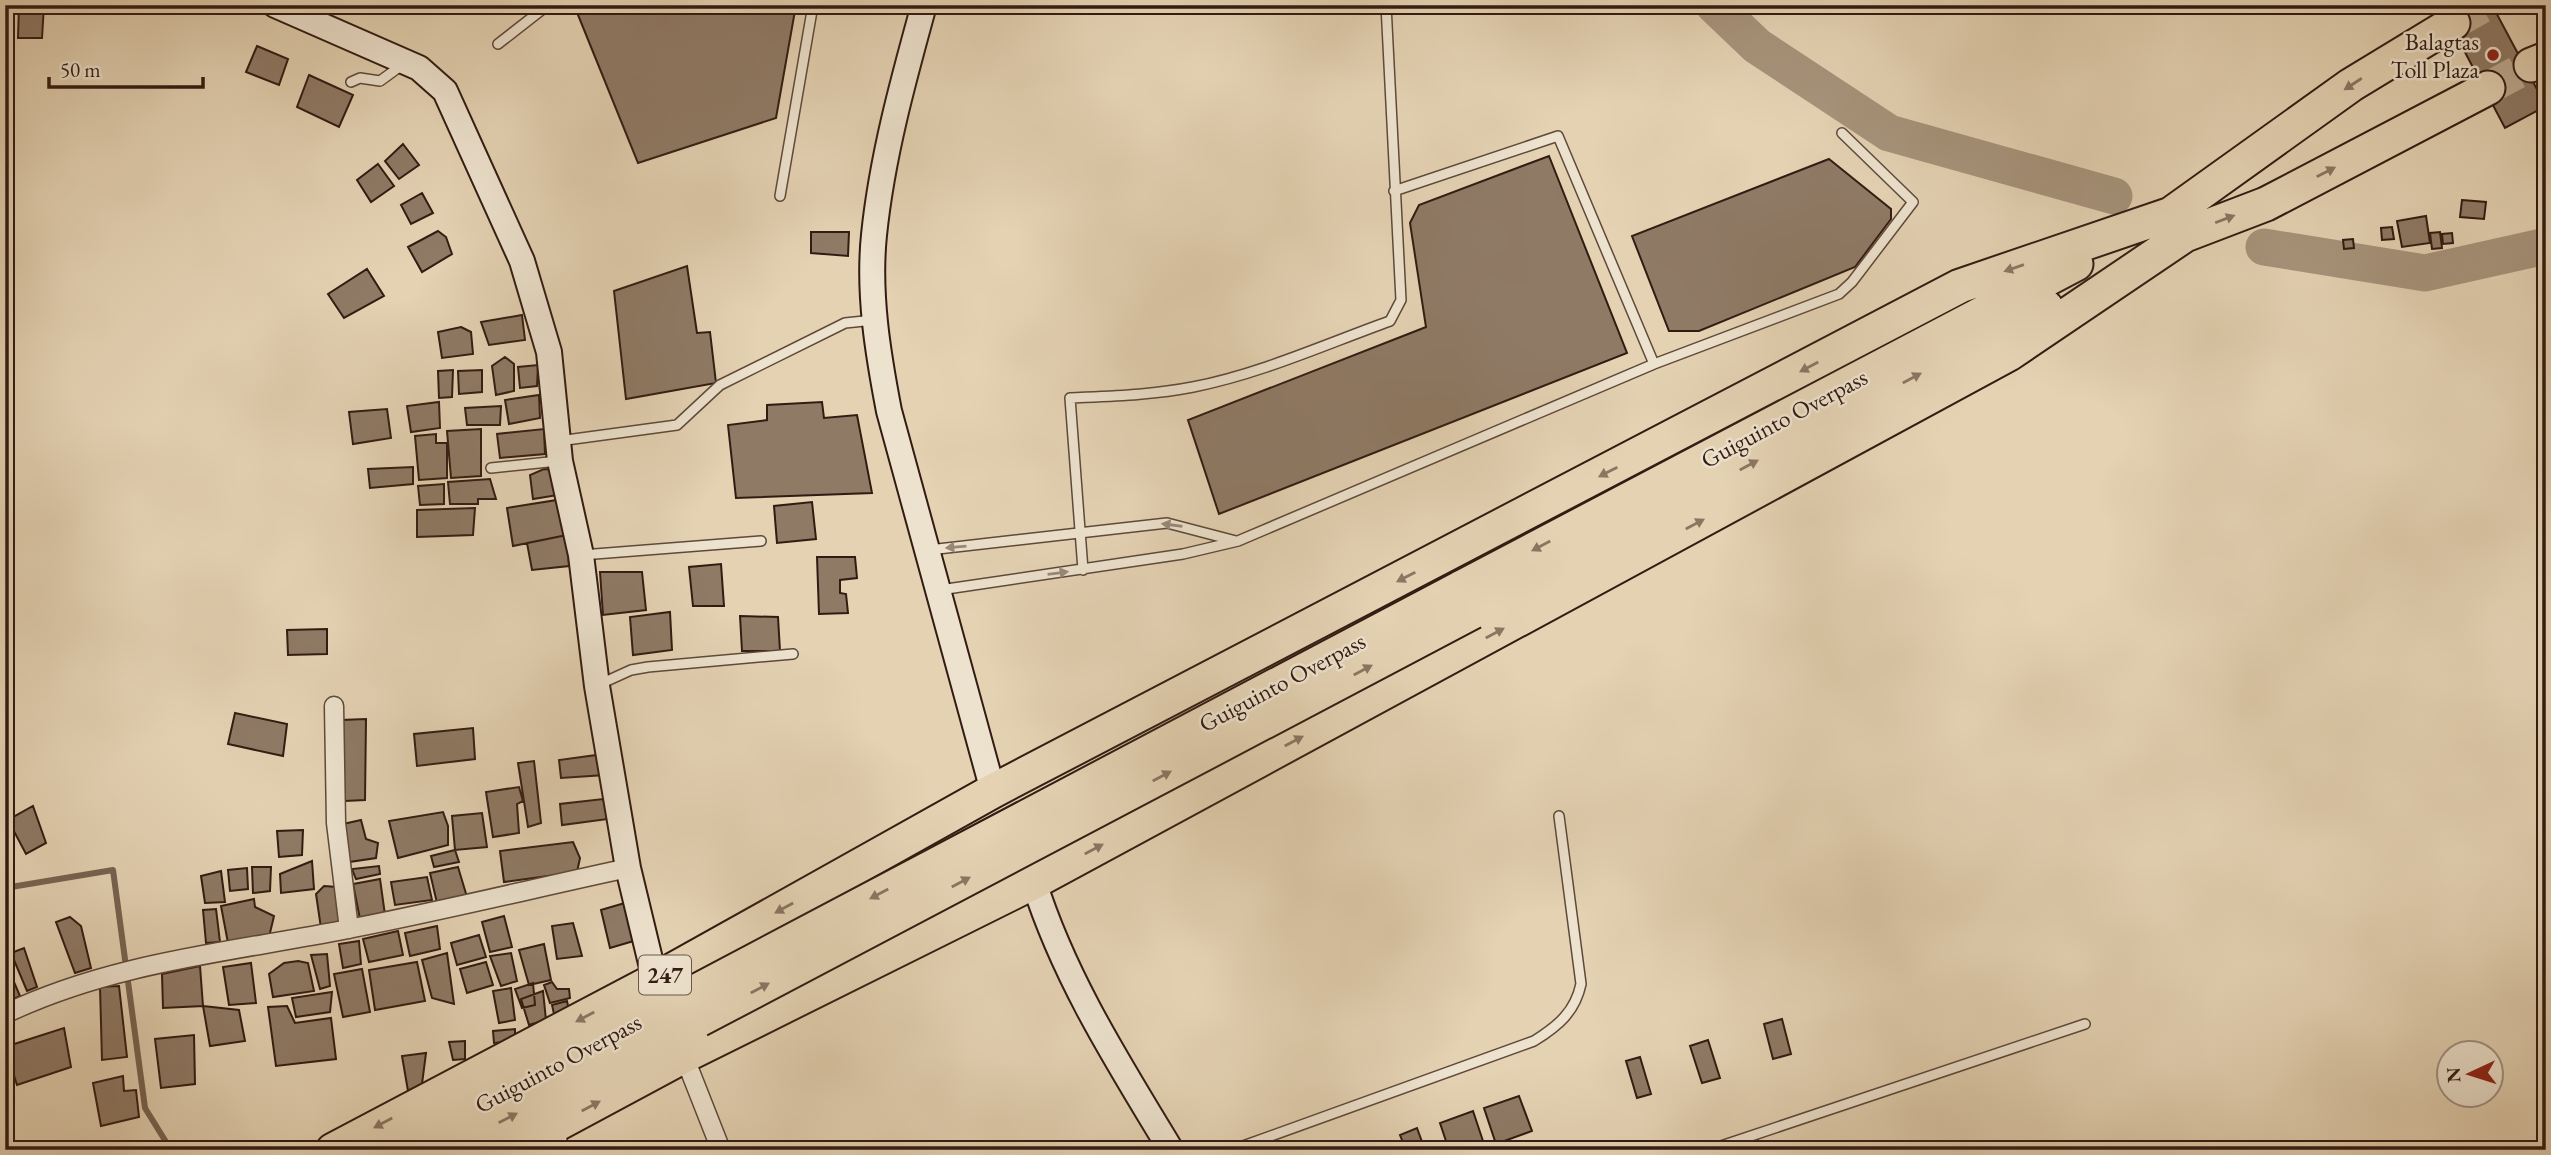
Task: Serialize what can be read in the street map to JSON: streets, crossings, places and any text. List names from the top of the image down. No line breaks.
{"streets":{"highway":["Guiguinto Overpass","247"]},"places":["Balagtas Toll Plaza"],"scale_bar":"50 m","north":"left"}
